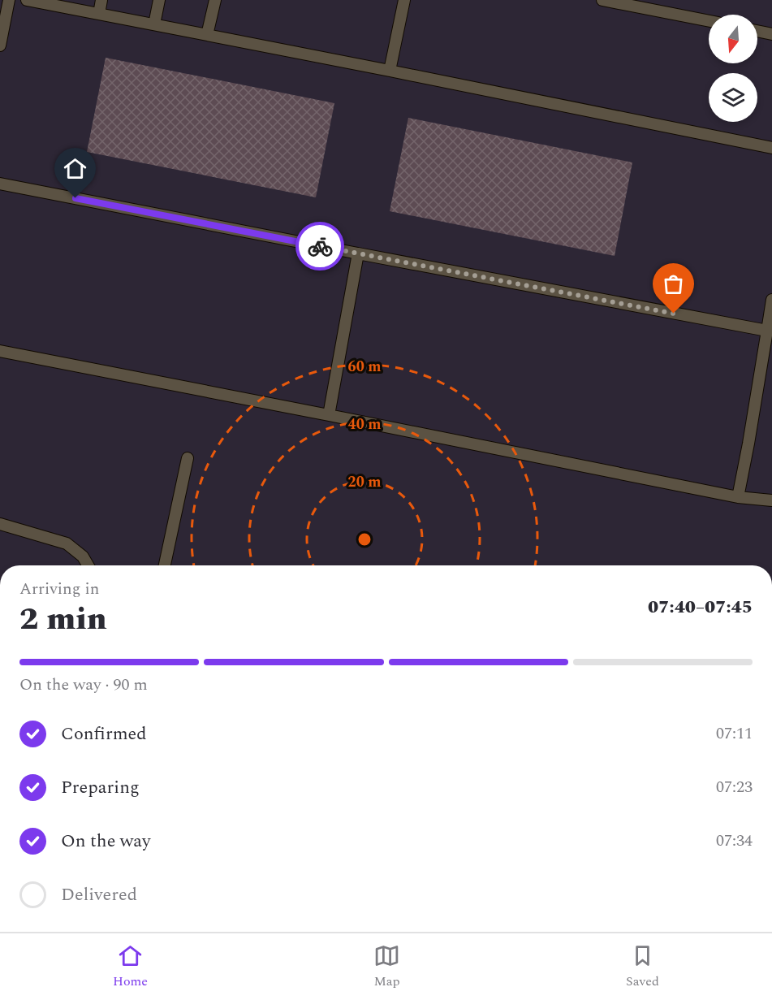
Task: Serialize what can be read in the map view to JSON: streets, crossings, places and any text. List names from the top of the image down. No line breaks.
{"north":"bottom","page":{"heading":["2 min","Arriving in","07:40–07:45"],"bar":"On the way · 90 m","list":[["Confirmed","07:11"],["Preparing","07:23"],["On the way","07:34"],"Delivered"],"tabs":["Home","Map","Saved"]},"rings":["60 m","40 m","20 m"]}
